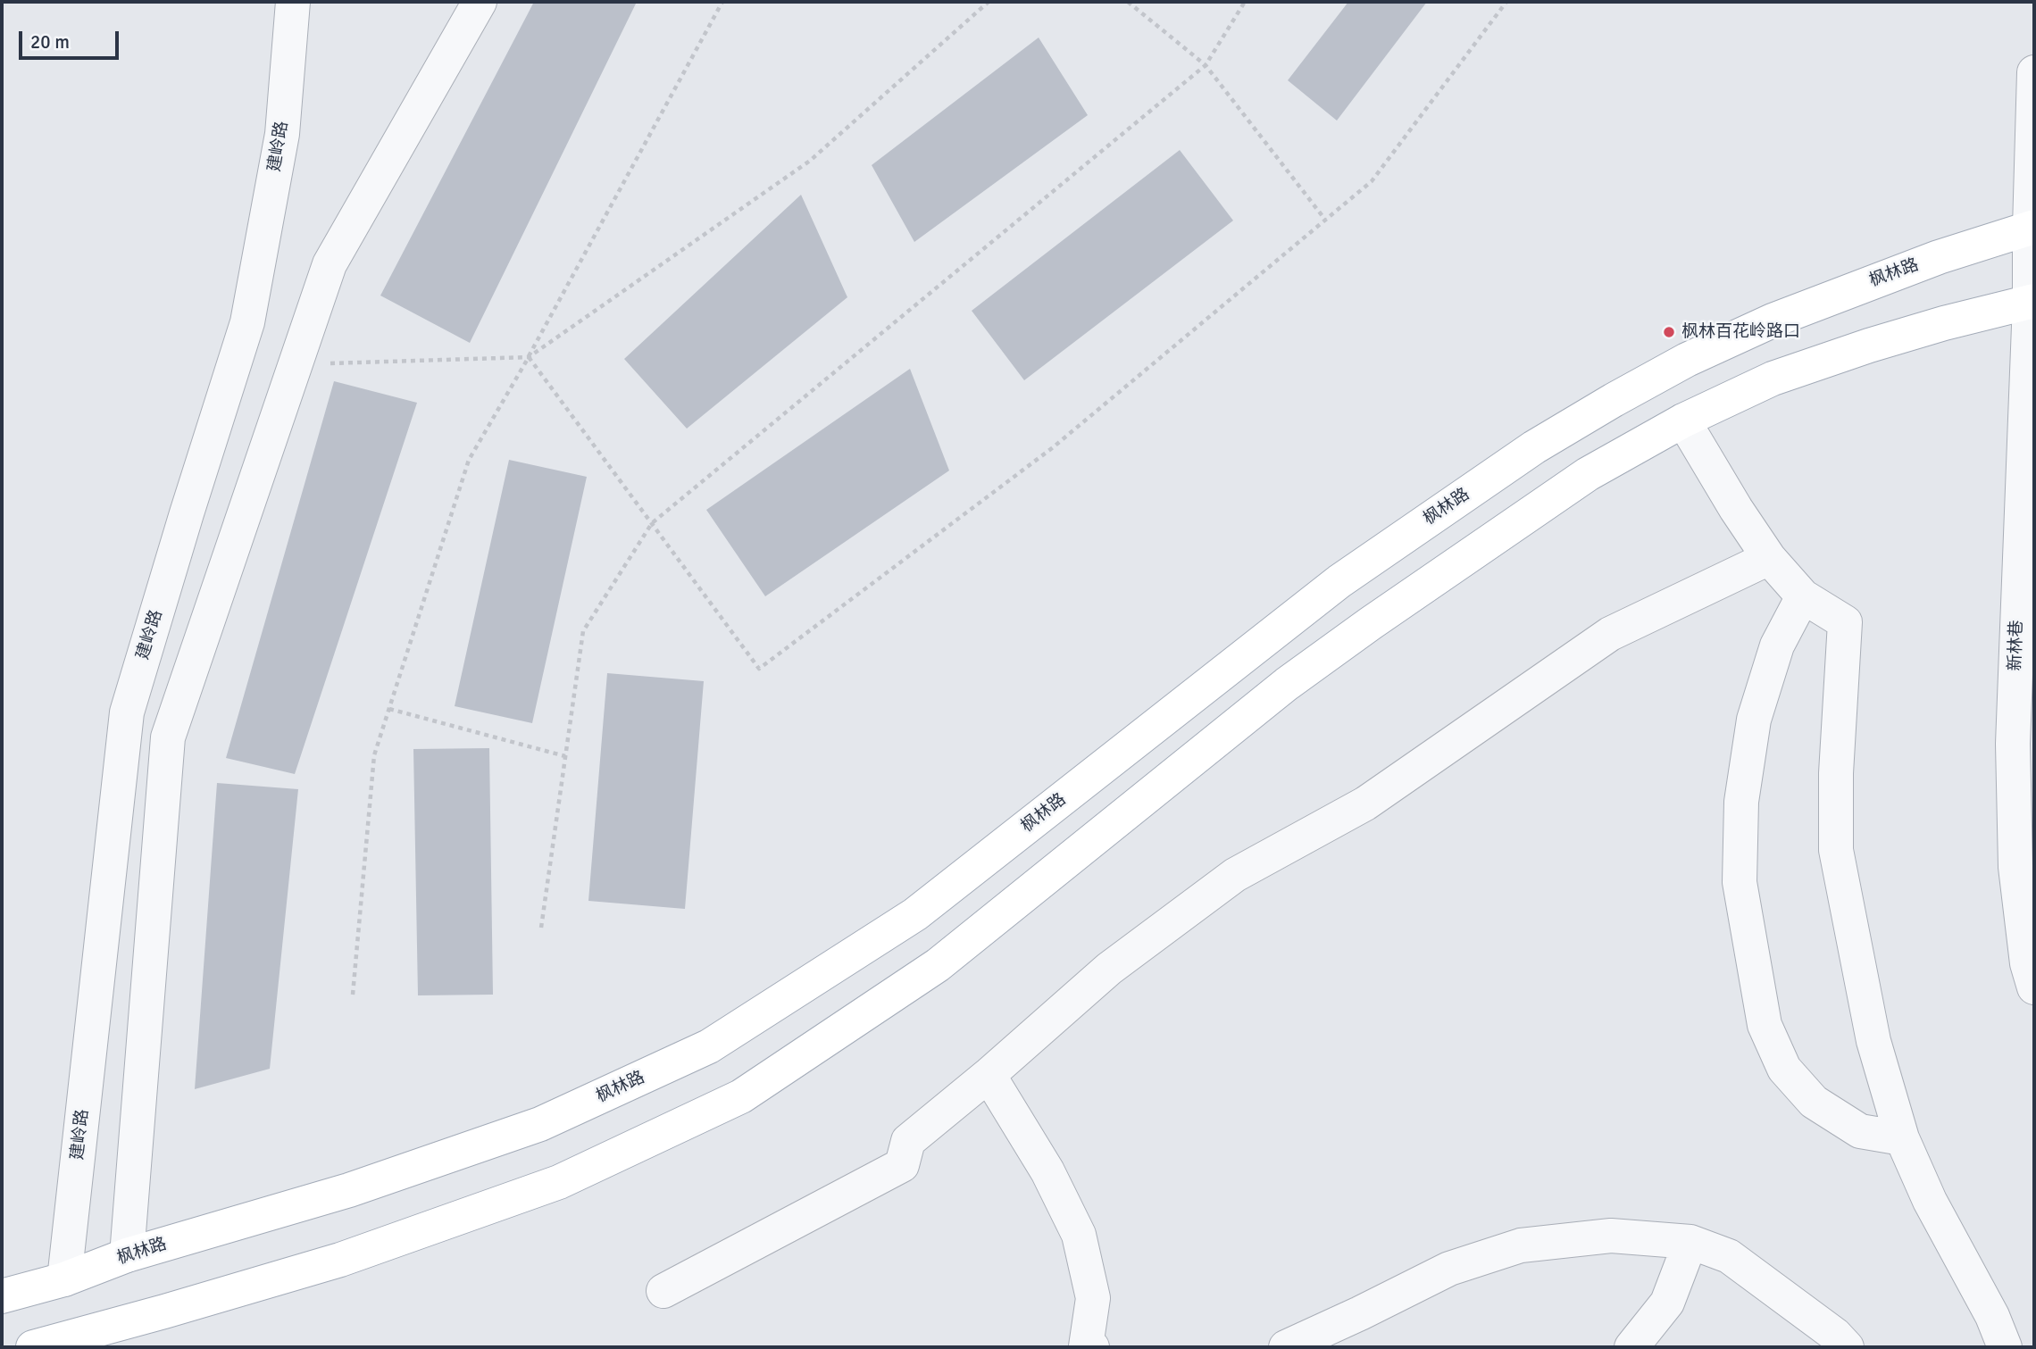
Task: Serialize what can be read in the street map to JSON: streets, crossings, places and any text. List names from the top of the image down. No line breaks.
{"streets":{"main road":["枫林路"],"street":["建岭路","新林巷"]},"crossings":[["建岭路","枫林路"],["枫林路","新林巷"]],"places":["枫林百花岭路口"],"scale_bar":"20 m"}
